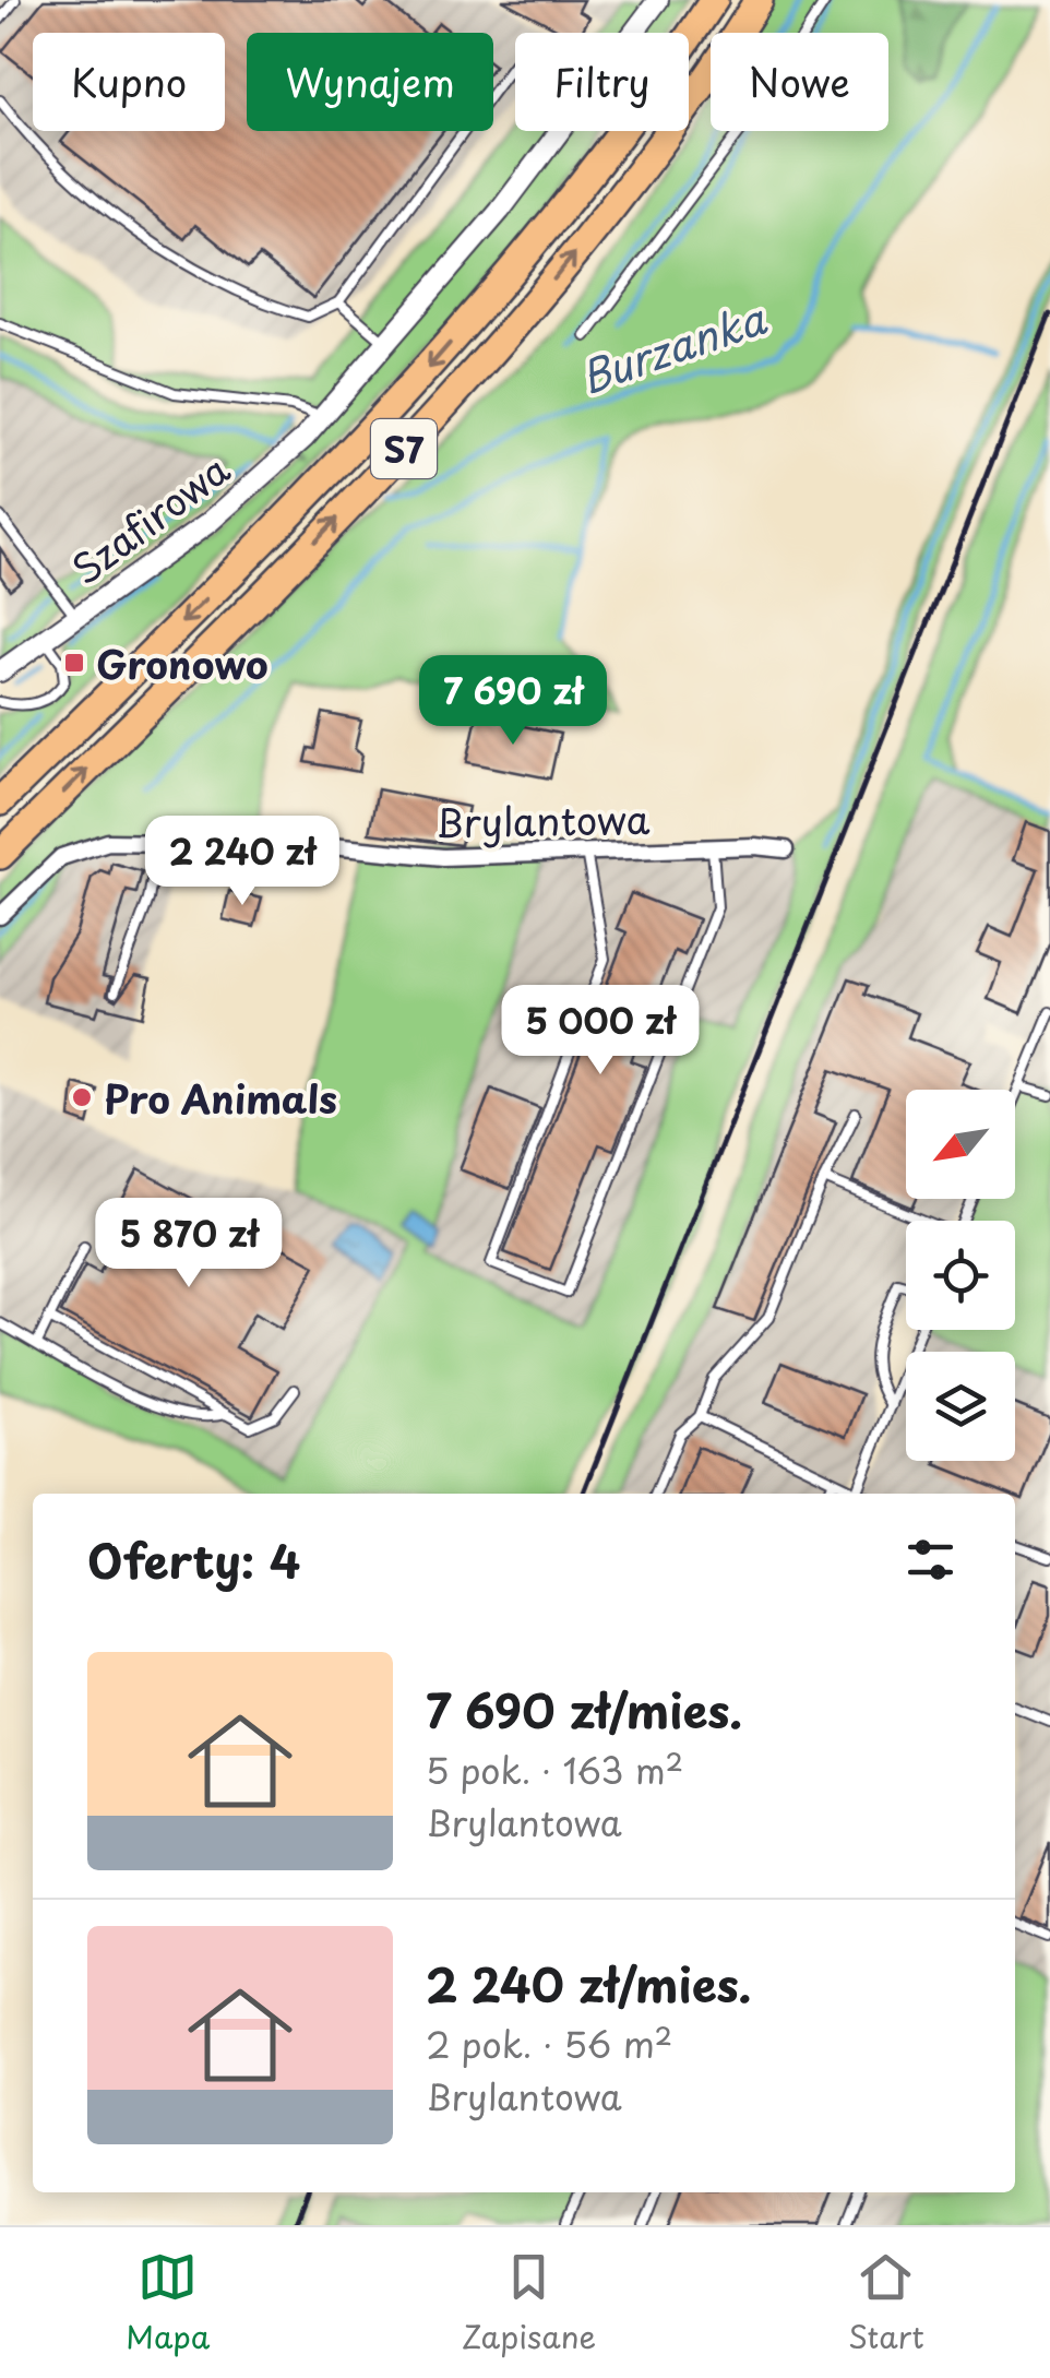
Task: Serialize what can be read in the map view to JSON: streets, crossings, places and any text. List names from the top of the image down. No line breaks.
{"streets":{"highway":["S7"],"street":["Szafirowa","Brylantowa"]},"water":["Burzanka"],"places":{"transit":["Gronowo"],"other":["Pro Animals"]},"north":"bottom left","page":{"chip":["Kupno","Wynajem","Filtry","Nowe"],"price":["7 690 zł","2 240 zł","5 000 zł","5 870 zł"],"heading":"Oferty: 4","list":[{"name":"7 690 zł/mies.","note":"5 pok. · 163 m² · Brylantowa"},{"name":"2 240 zł/mies.","note":"2 pok. · 56 m² · Brylantowa"}],"tabs":["Mapa","Zapisane","Start"]}}
